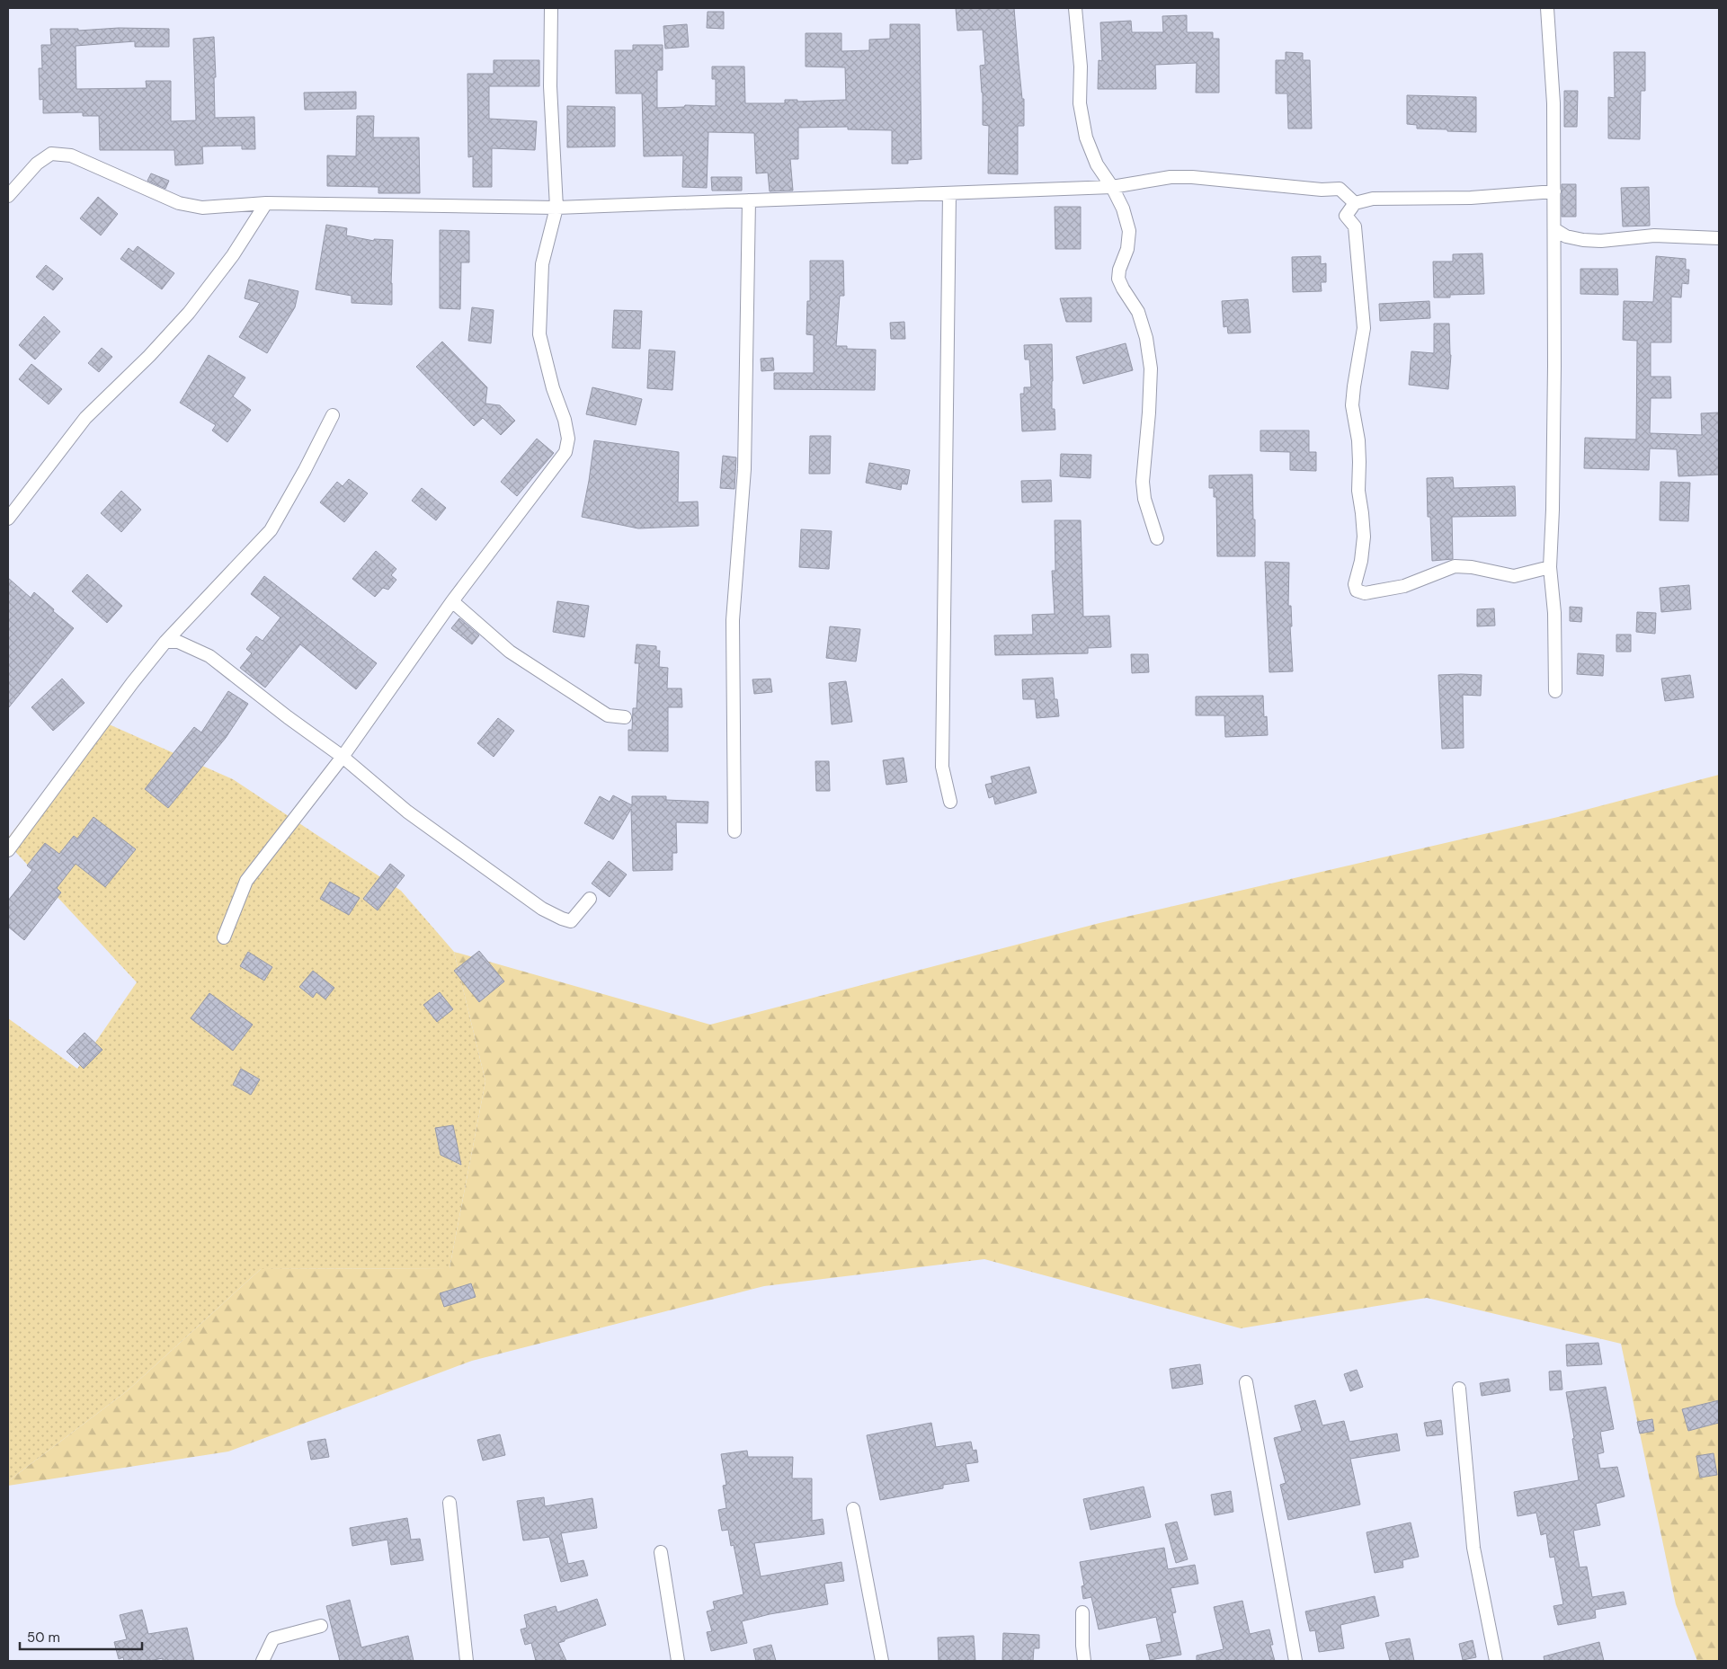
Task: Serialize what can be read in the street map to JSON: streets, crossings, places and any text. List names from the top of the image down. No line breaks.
{"scale_bar":"50 m"}
